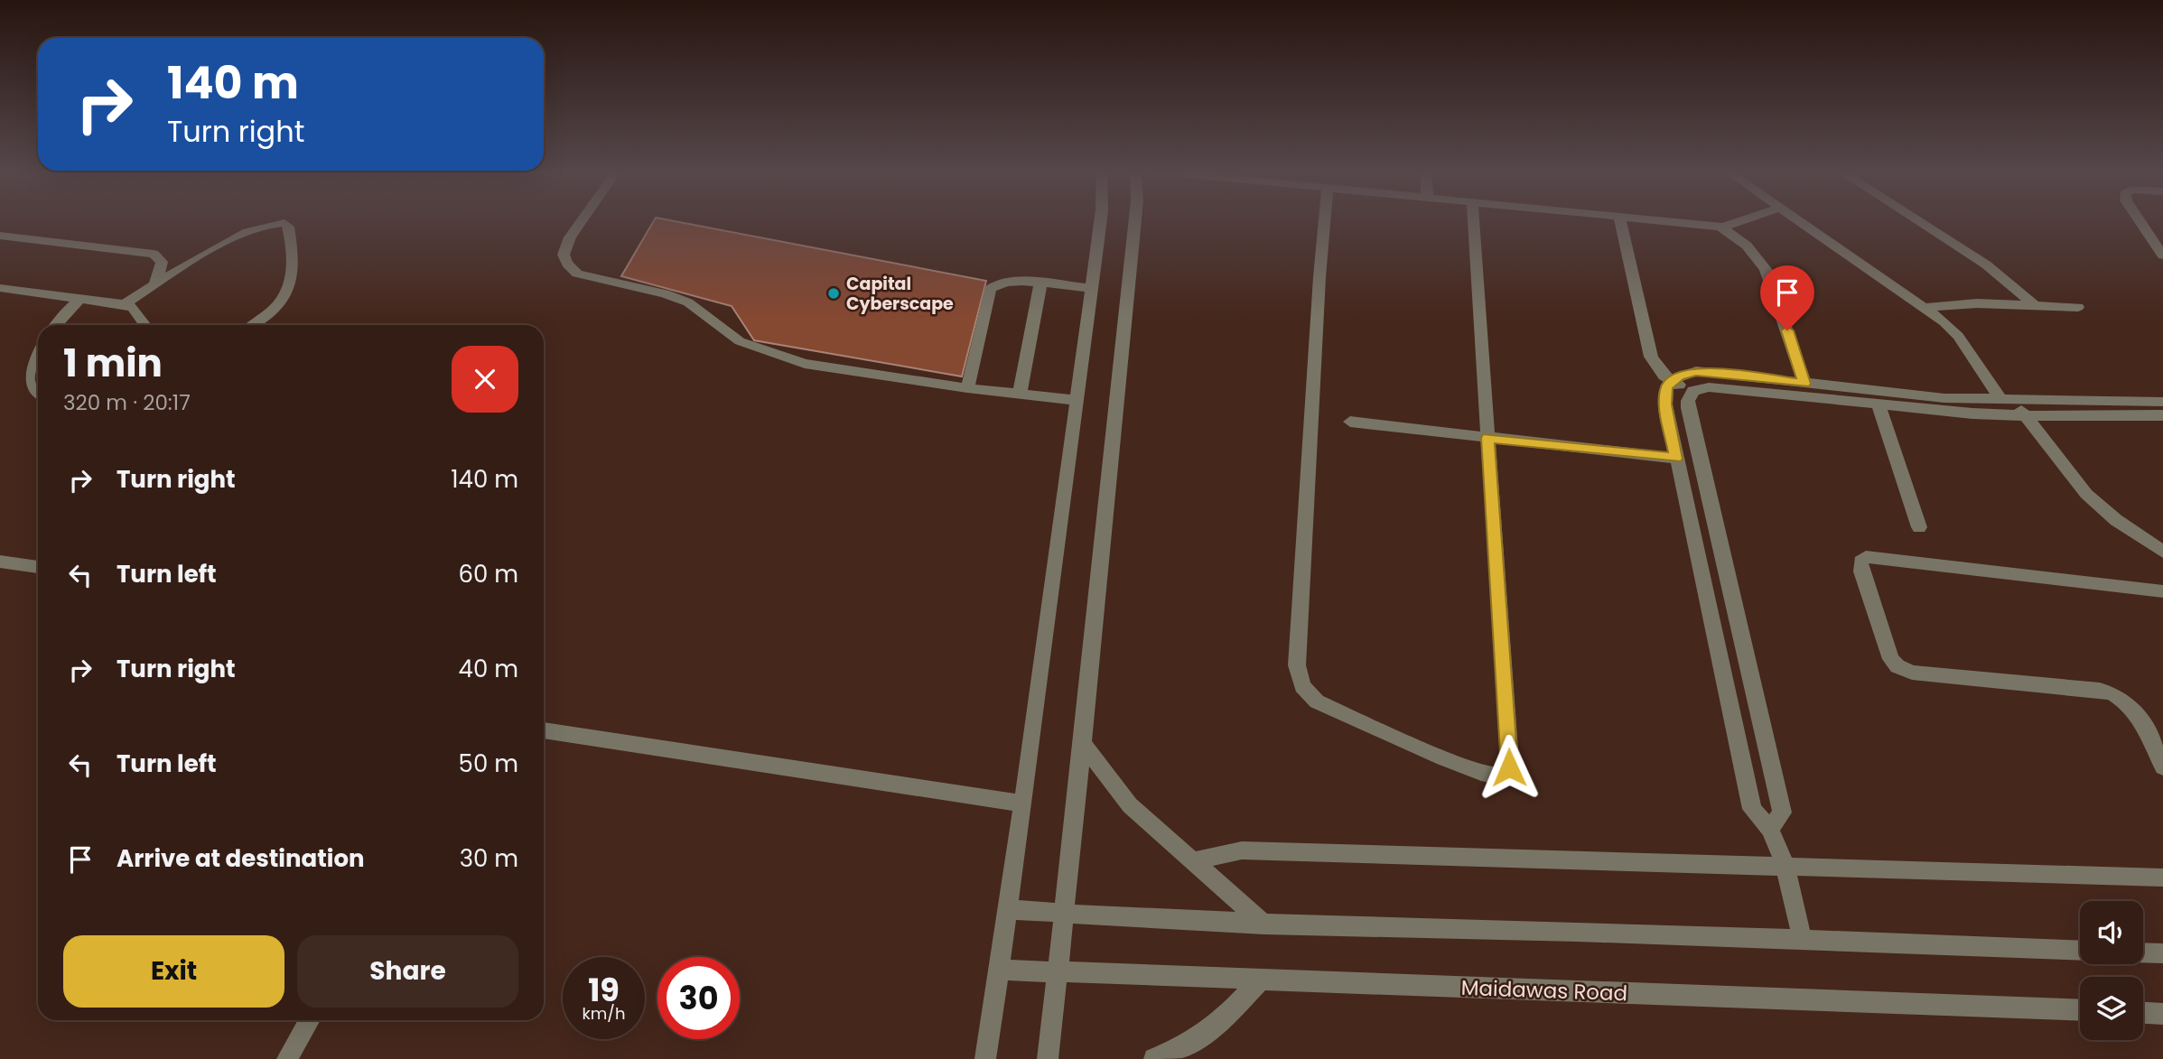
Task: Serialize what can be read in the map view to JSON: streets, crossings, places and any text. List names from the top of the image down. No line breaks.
{"streets":{"street":["Maidawas Road"]},"places":["Capital Cyberscape"],"page":{"turn":["140 m","Turn right"],"heading":["1 min","320 m · 20:17"],"list":[{"name":"Turn right","value":"140 m"},{"name":"Turn left","value":"60 m"},{"name":"Turn right","value":"40 m"},{"name":"Turn left","value":"50 m"},{"name":"Arrive at destination","value":"30 m"}],"buttons":["Exit","Share"],"speed":"19 km/h","limit":"30"}}
